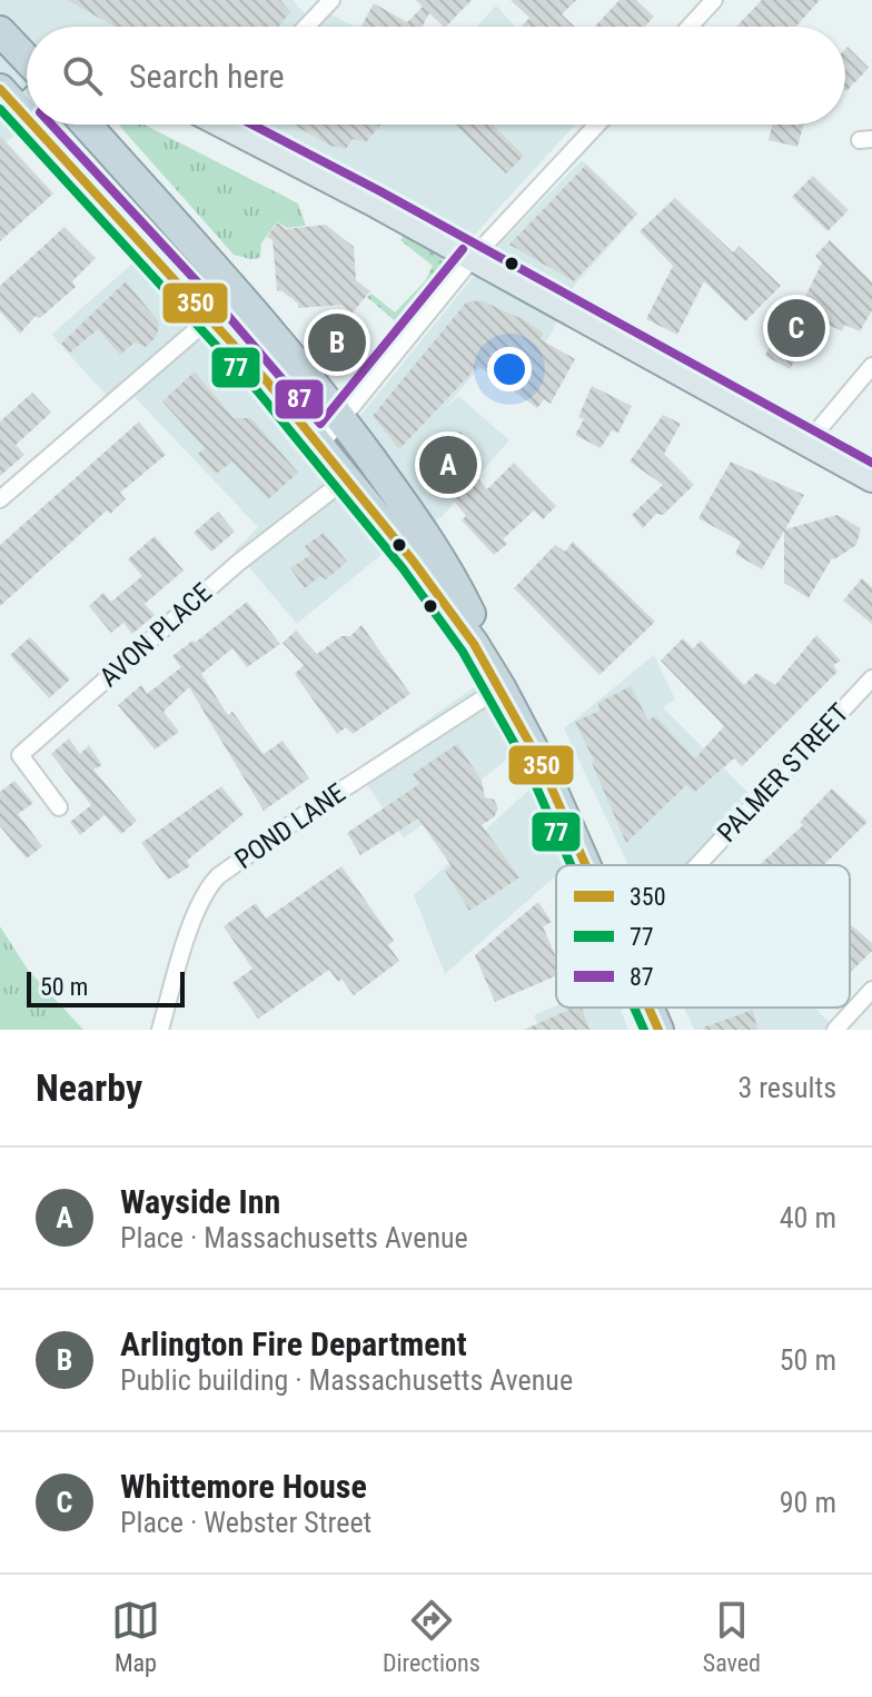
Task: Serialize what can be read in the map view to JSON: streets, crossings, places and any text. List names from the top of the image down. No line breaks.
{"streets":{"street":["AVON PLACE","PALMER STREET","POND LANE"]},"lines":["transit line 350","transit line 77","transit line 87"],"legend":["350","77","87"],"scale_bar":"50 m","page":{"search":"Search here","pins":["C","B","A"],"scale":"50 m","heading":["Nearby","3 results"],"list":[{"mark":"A","name":"Wayside Inn","note":"Place · Massachusetts Avenue","value":"40 m"},{"mark":"B","name":"Arlington Fire Department","note":"Public building · Massachusetts Avenue","value":"50 m"},{"mark":"C","name":"Whittemore House","note":"Place · Webster Street","value":"90 m"}],"nav":["Map","Directions","Saved"]}}
